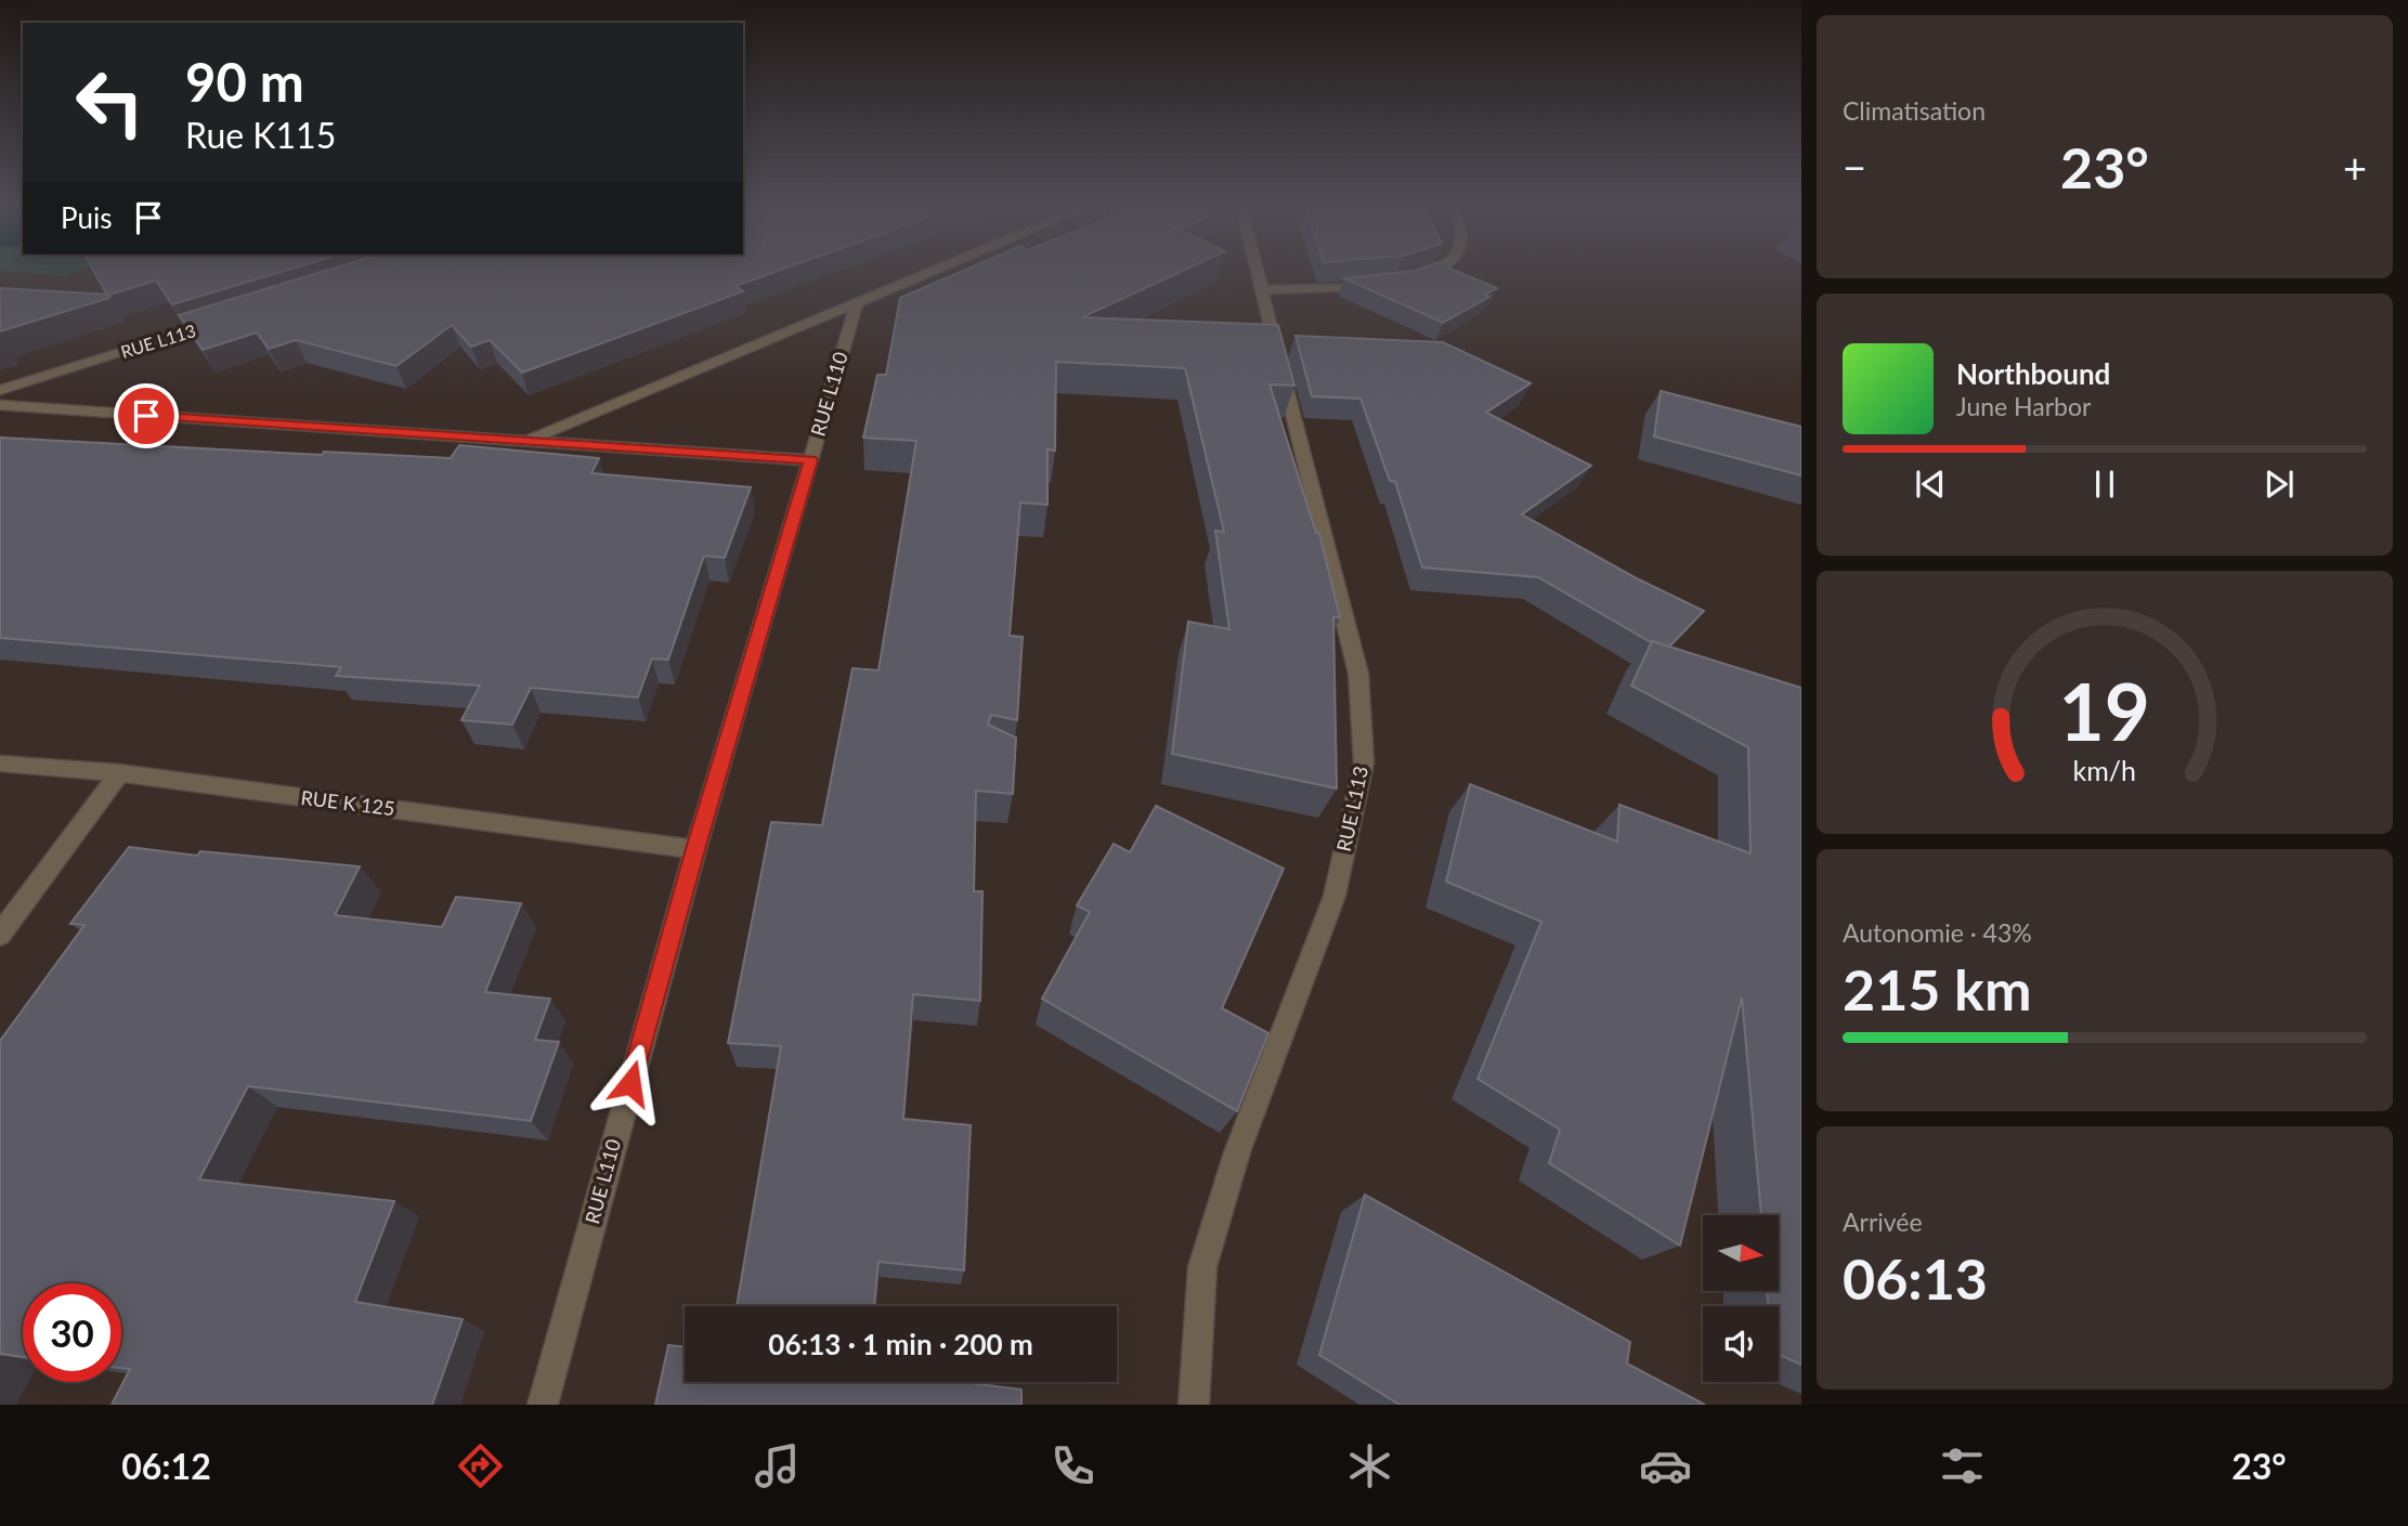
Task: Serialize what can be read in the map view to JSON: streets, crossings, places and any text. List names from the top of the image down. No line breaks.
{"streets":{"street":["RUE L113","RUE L110","RUE K 125"]},"crossings":[["RUE L110","RUE K 125"]],"north":"right","page":{"tile":["Climatisation",["Autonomie · 43%","215 km"],["Arrivée","06:13"]],"turn":["90 m","Rue K115"],"heat":["−","23°","+"],"then":"Puis","song":["Northbound","June Harbor"],"limit":"30","trip":"06:13 · 1 min · 200 m","tabs":["06:12","23°"],"gauge":["19","km/h"]}}
